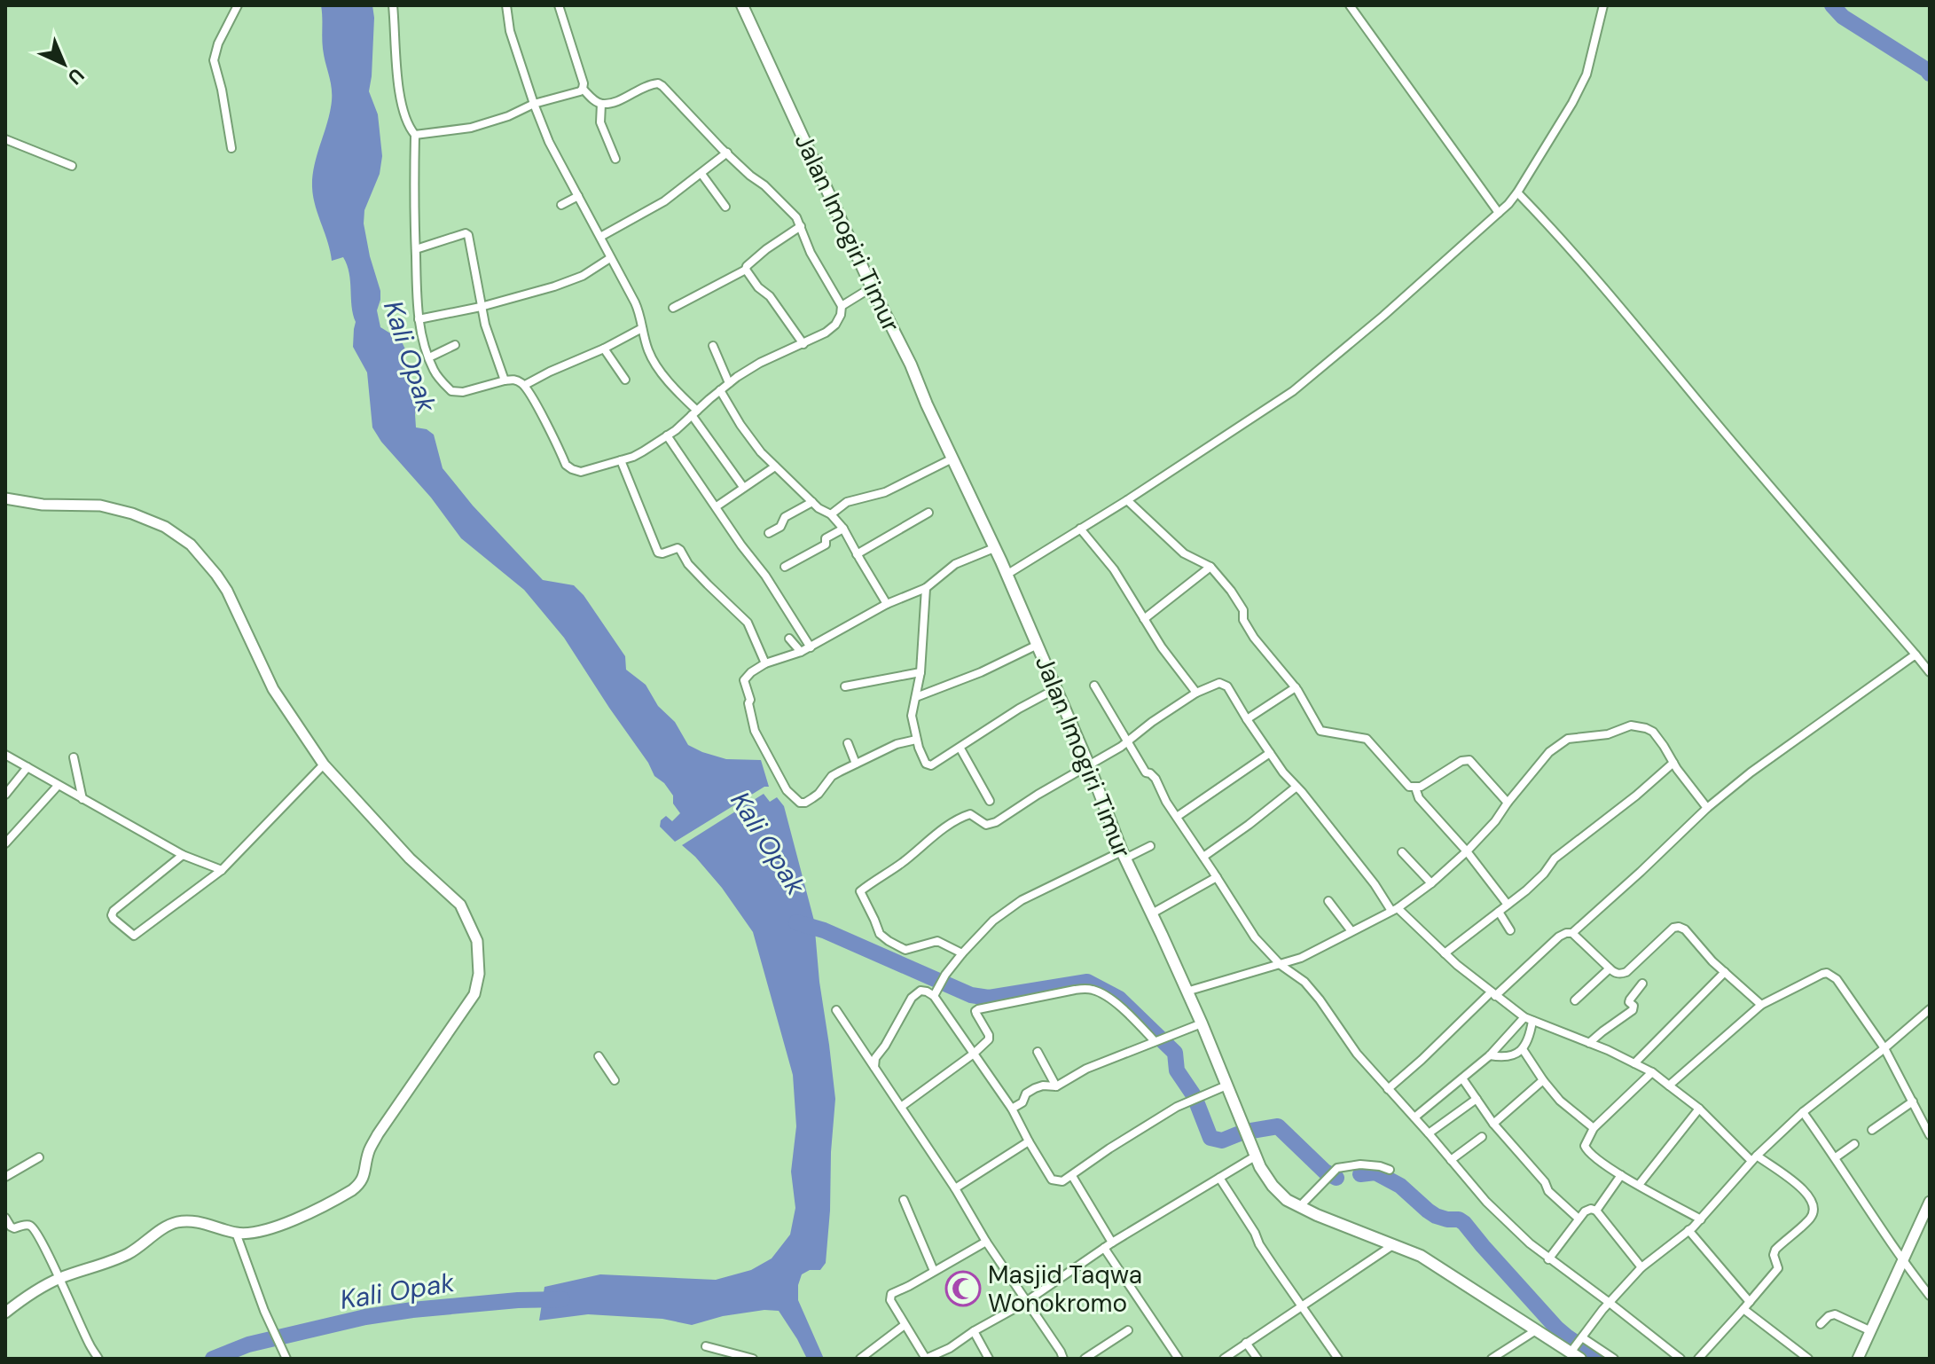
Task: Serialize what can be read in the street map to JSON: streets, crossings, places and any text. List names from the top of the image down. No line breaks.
{"streets":{"main road":["Jalan Imogiri Timur"]},"water":["Kali Opak"],"places":{"mosque":["Masjid Taqwa Wonokromo"]},"north":"bottom right"}
